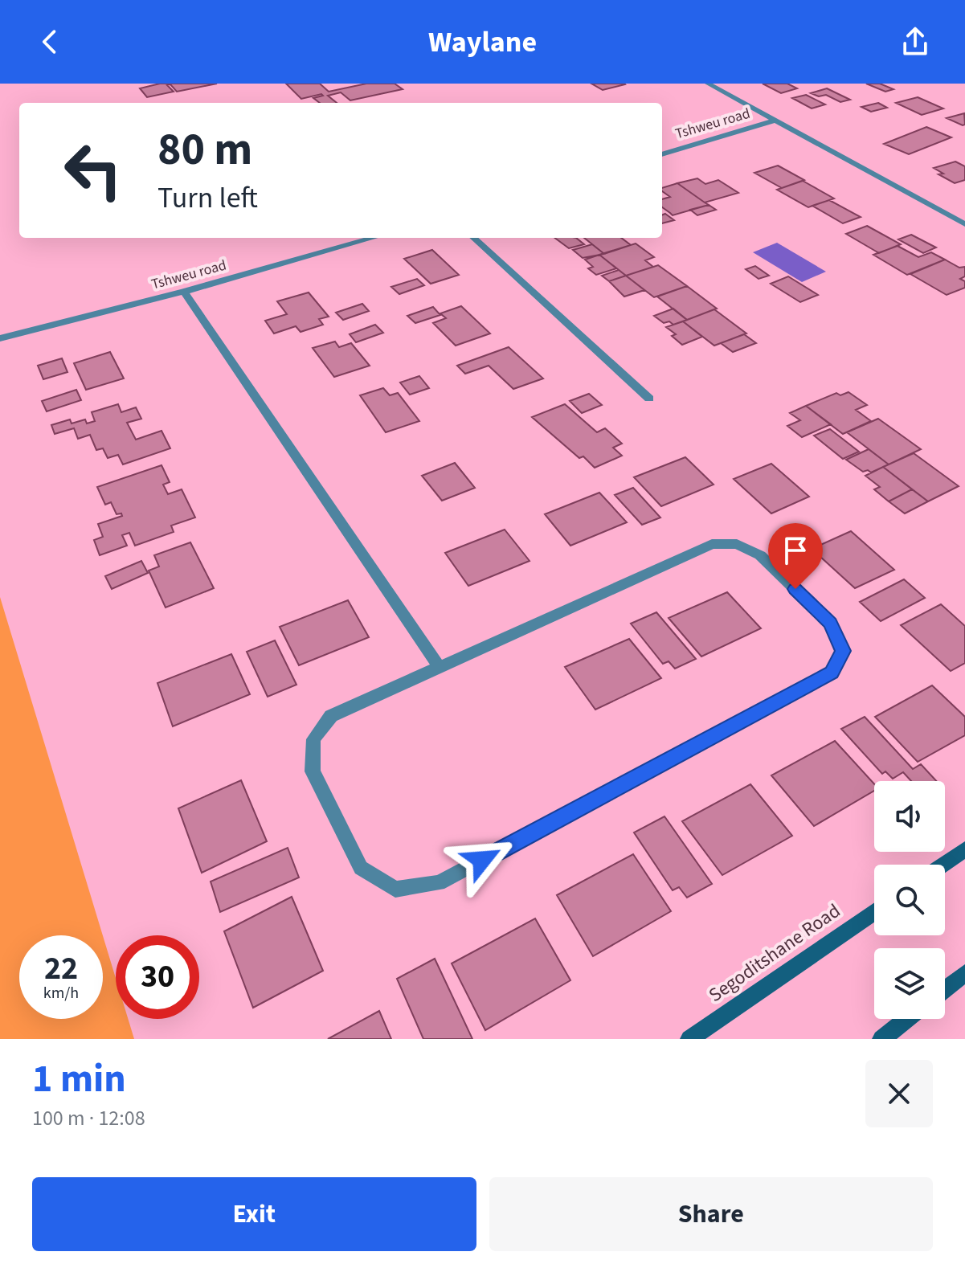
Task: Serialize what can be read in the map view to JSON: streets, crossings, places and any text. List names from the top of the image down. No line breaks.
{"streets":{"main road":["Segoditshane Road"],"street":["Tshweu road"]},"page":{"header":"Waylane","turn":["80 m","Turn left"],"speed":"22 km/h","limit":"30","heading":["1 min","100 m · 12:08"],"buttons":["Exit","Share"]}}
